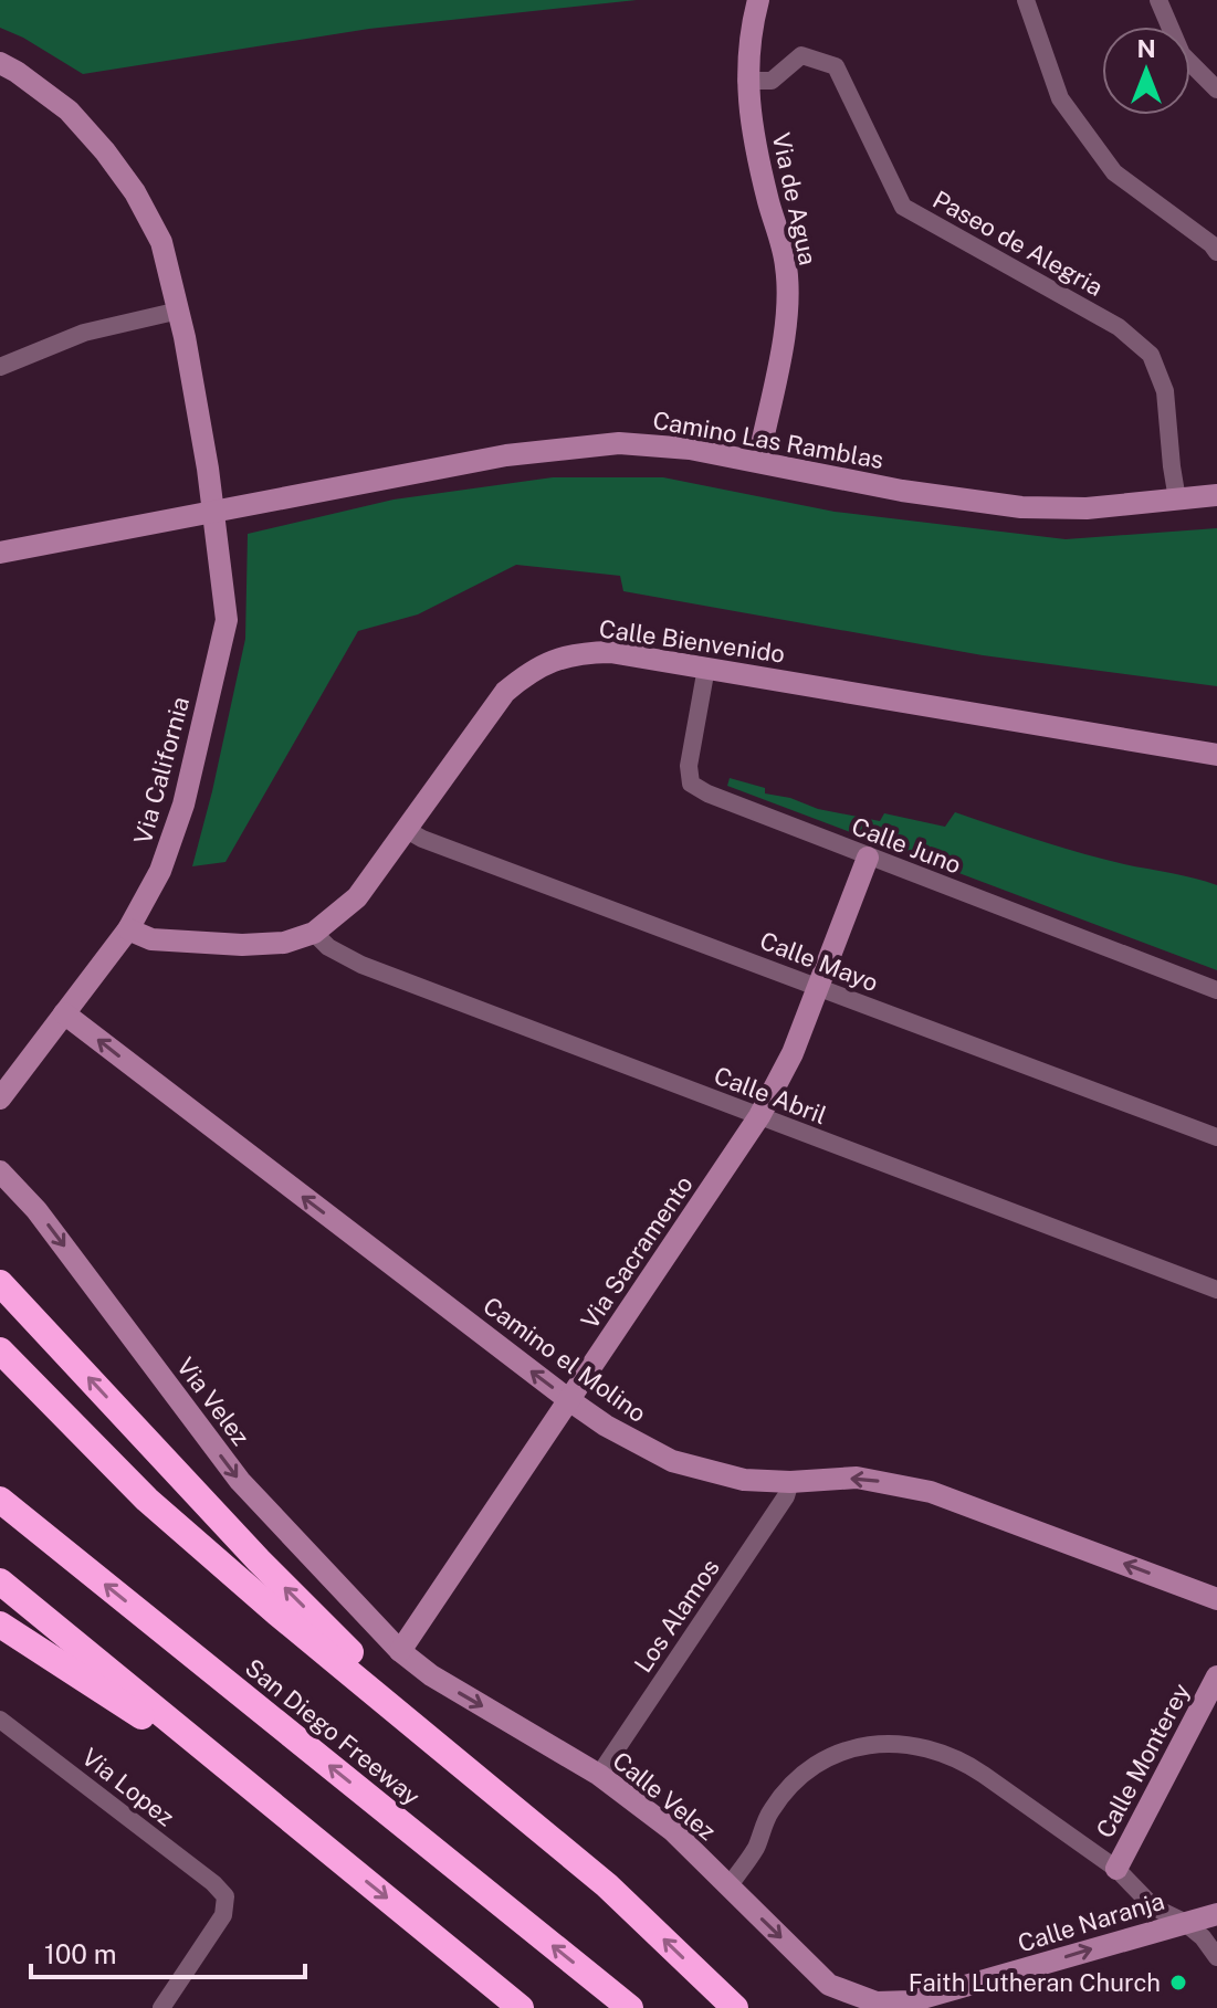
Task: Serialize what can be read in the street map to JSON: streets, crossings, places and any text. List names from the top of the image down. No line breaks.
{"streets":{"highway":["San Diego Freeway"],"street":["Via de Agua","Paseo de Alegria","Camino Las Ramblas","Calle Bienvenido","Via California","Calle Juno","Calle Mayo","Calle Abril","Via Sacramento","Camino el Molino","Via Velez","Los Alamos","Calle Monterey","Via Lopez","Calle Velez","Calle Naranja"]},"crossings":[["Via de Agua","Paseo de Alegria"],["Via de Agua","Camino Las Ramblas"],["Paseo de Alegria","Camino Las Ramblas"],["Camino Las Ramblas","Via California"],["Calle Bienvenido","Via California"],["Calle Bienvenido","Calle Juno"],["Calle Bienvenido","Calle Mayo"],["Calle Bienvenido","Calle Abril"],["Via California","Camino el Molino"],["Calle Juno","Via Sacramento"],["Calle Mayo","Via Sacramento"],["Calle Abril","Via Sacramento"],["Via Sacramento","Camino el Molino"],["Via Sacramento","Via Velez"],["Via Sacramento","Calle Velez"],["Camino el Molino","Los Alamos"],["Via Velez","Calle Velez"],["Los Alamos","Calle Velez"],["Calle Velez","Calle Naranja"]],"one_way":["Camino el Molino","Via Velez","Calle Velez","Calle Naranja"],"places":["Faith Lutheran Church"],"scale_bar":"100 m","north":"top"}
